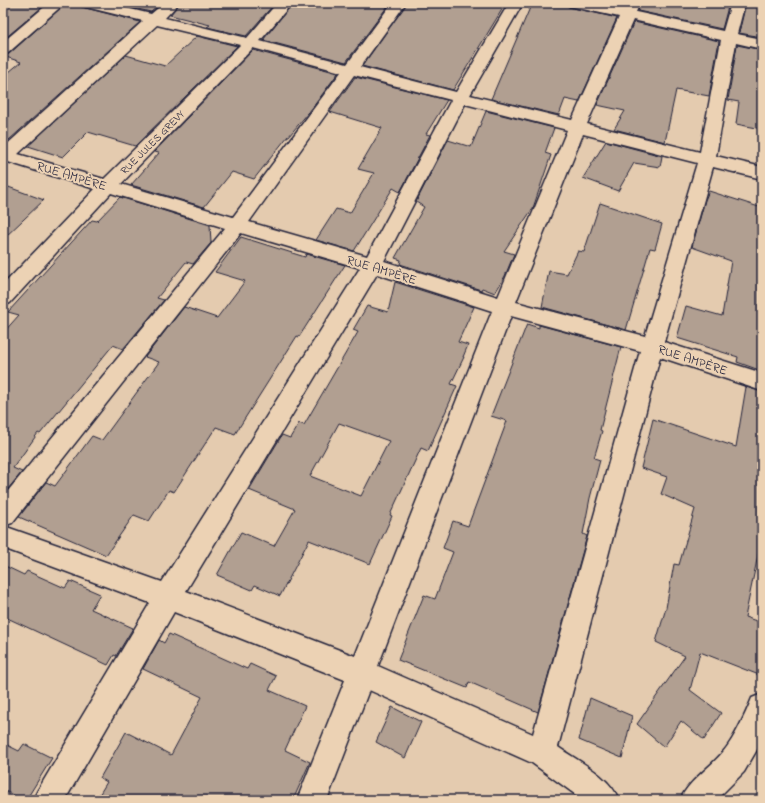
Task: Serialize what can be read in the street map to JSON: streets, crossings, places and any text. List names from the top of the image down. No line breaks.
{"streets":{"street":["RUE JULES GREVY","RUE AMPÈRE"]},"crossings":[["RUE JULES GREVY","RUE AMPÈRE"]]}
